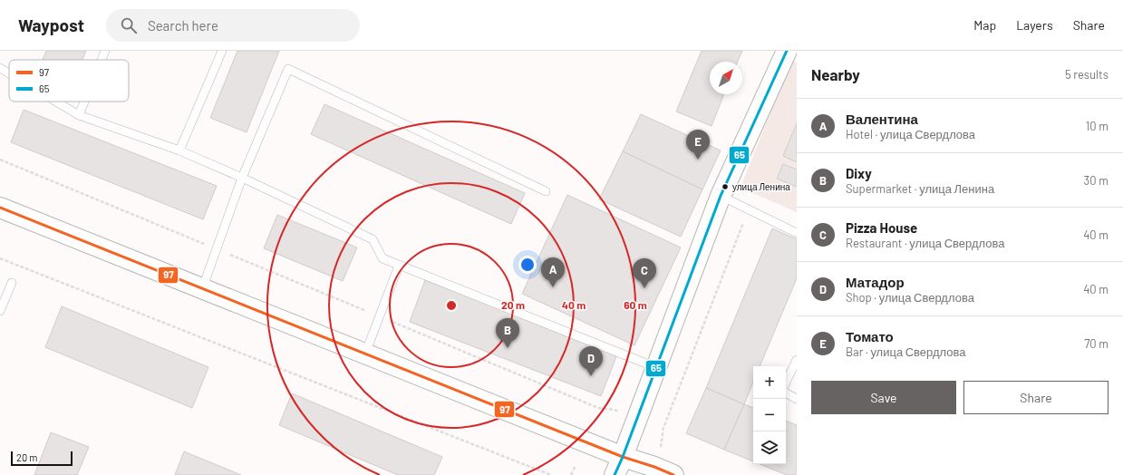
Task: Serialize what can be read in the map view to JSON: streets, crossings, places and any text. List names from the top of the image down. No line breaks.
{"places":["улица Ленина"],"lines":["transit line 65","transit line 97"],"legend":["97","65"],"scale_bar":"20 m","north":"top right","page":{"header":"Waypost","search":"Search here","nav":["Map","Layers","Share"],"heading":["Nearby","5 results"],"list":[{"mark":"A","name":"Валентина","note":"Hotel · улица Свердлова","value":"10 m"},{"mark":"B","name":"Dixy","note":"Supermarket · улица Ленина","value":"30 m"},{"mark":"C","name":"Pizza House","note":"Restaurant · улица Свердлова","value":"40 m"},{"mark":"D","name":"Матадор","note":"Shop · улица Свердлова","value":"40 m"},{"mark":"E","name":"Томато","note":"Bar · улица Свердлова","value":"70 m"}],"pins":["E","A","C","B","D"],"map_buttons":["+","−"],"buttons":["Save","Share"],"scale":"20 m"},"rings":["20 m","40 m","60 m"]}
